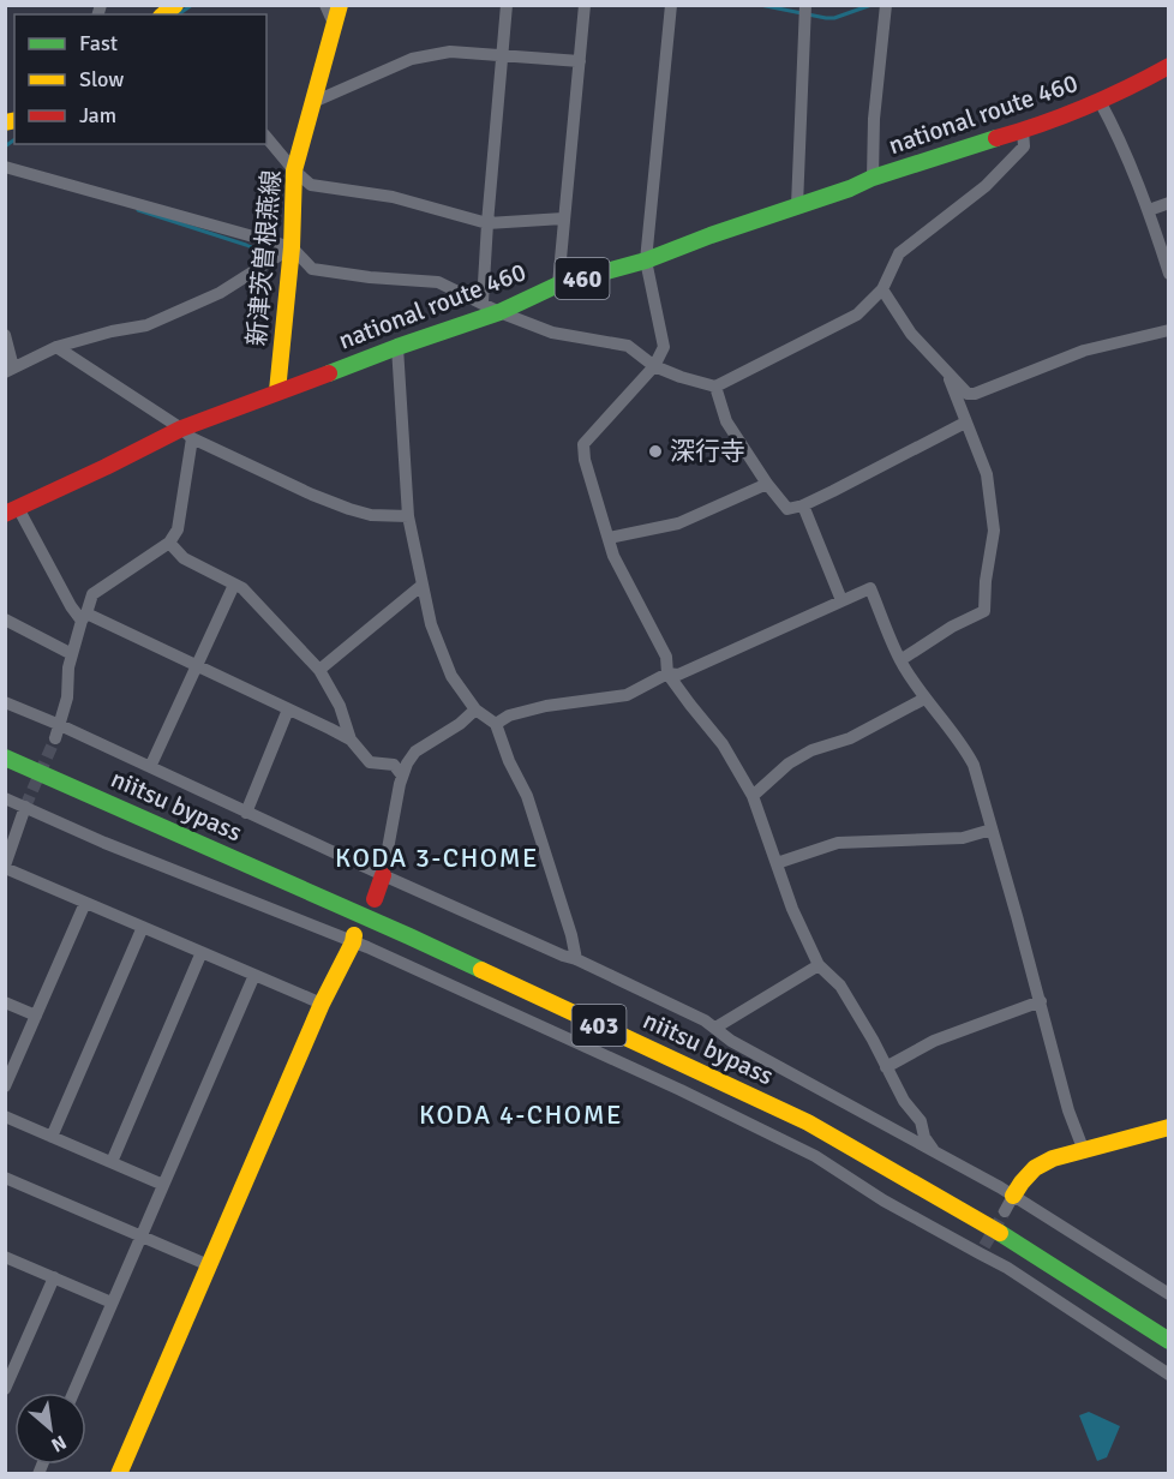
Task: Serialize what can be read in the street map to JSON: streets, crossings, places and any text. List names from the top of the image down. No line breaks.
{"streets":{"main road":["national route 460","新津茨曽根燕線","460","niitsu bypass","403"]},"crossings":[["national route 460","新津茨曽根燕線"]],"districts":["KODA 3-CHOME","KODA 4-CHOME"],"places":["深行寺"],"legend":["Fast","Slow","Jam"],"north":"bottom right"}
